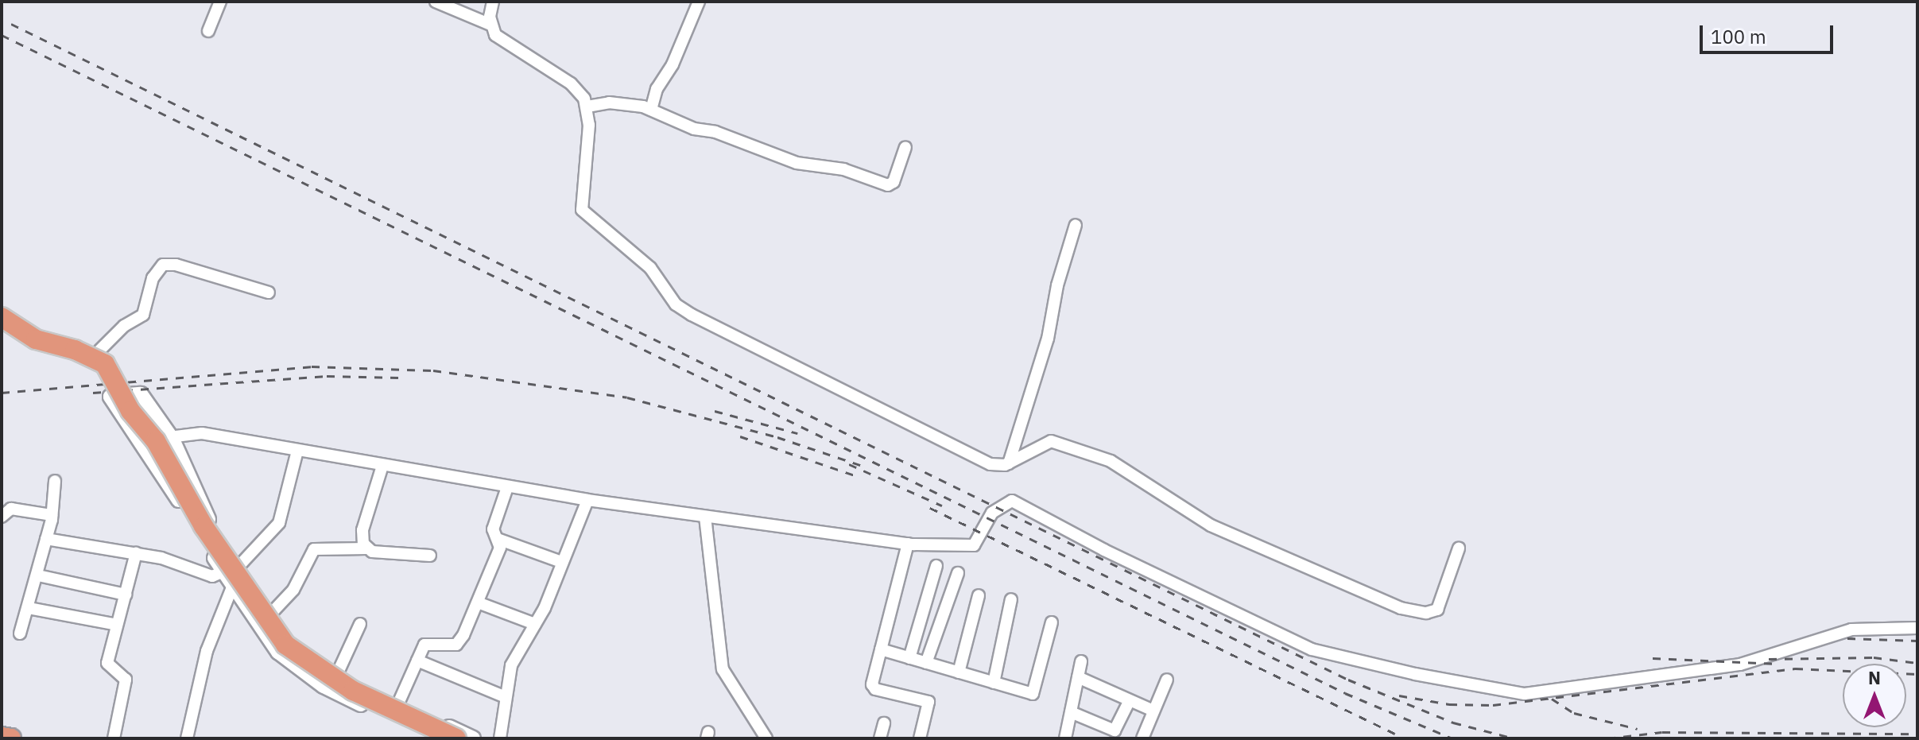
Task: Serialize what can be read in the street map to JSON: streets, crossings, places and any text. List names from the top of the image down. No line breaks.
{"scale_bar":"100 m","north":"top"}
